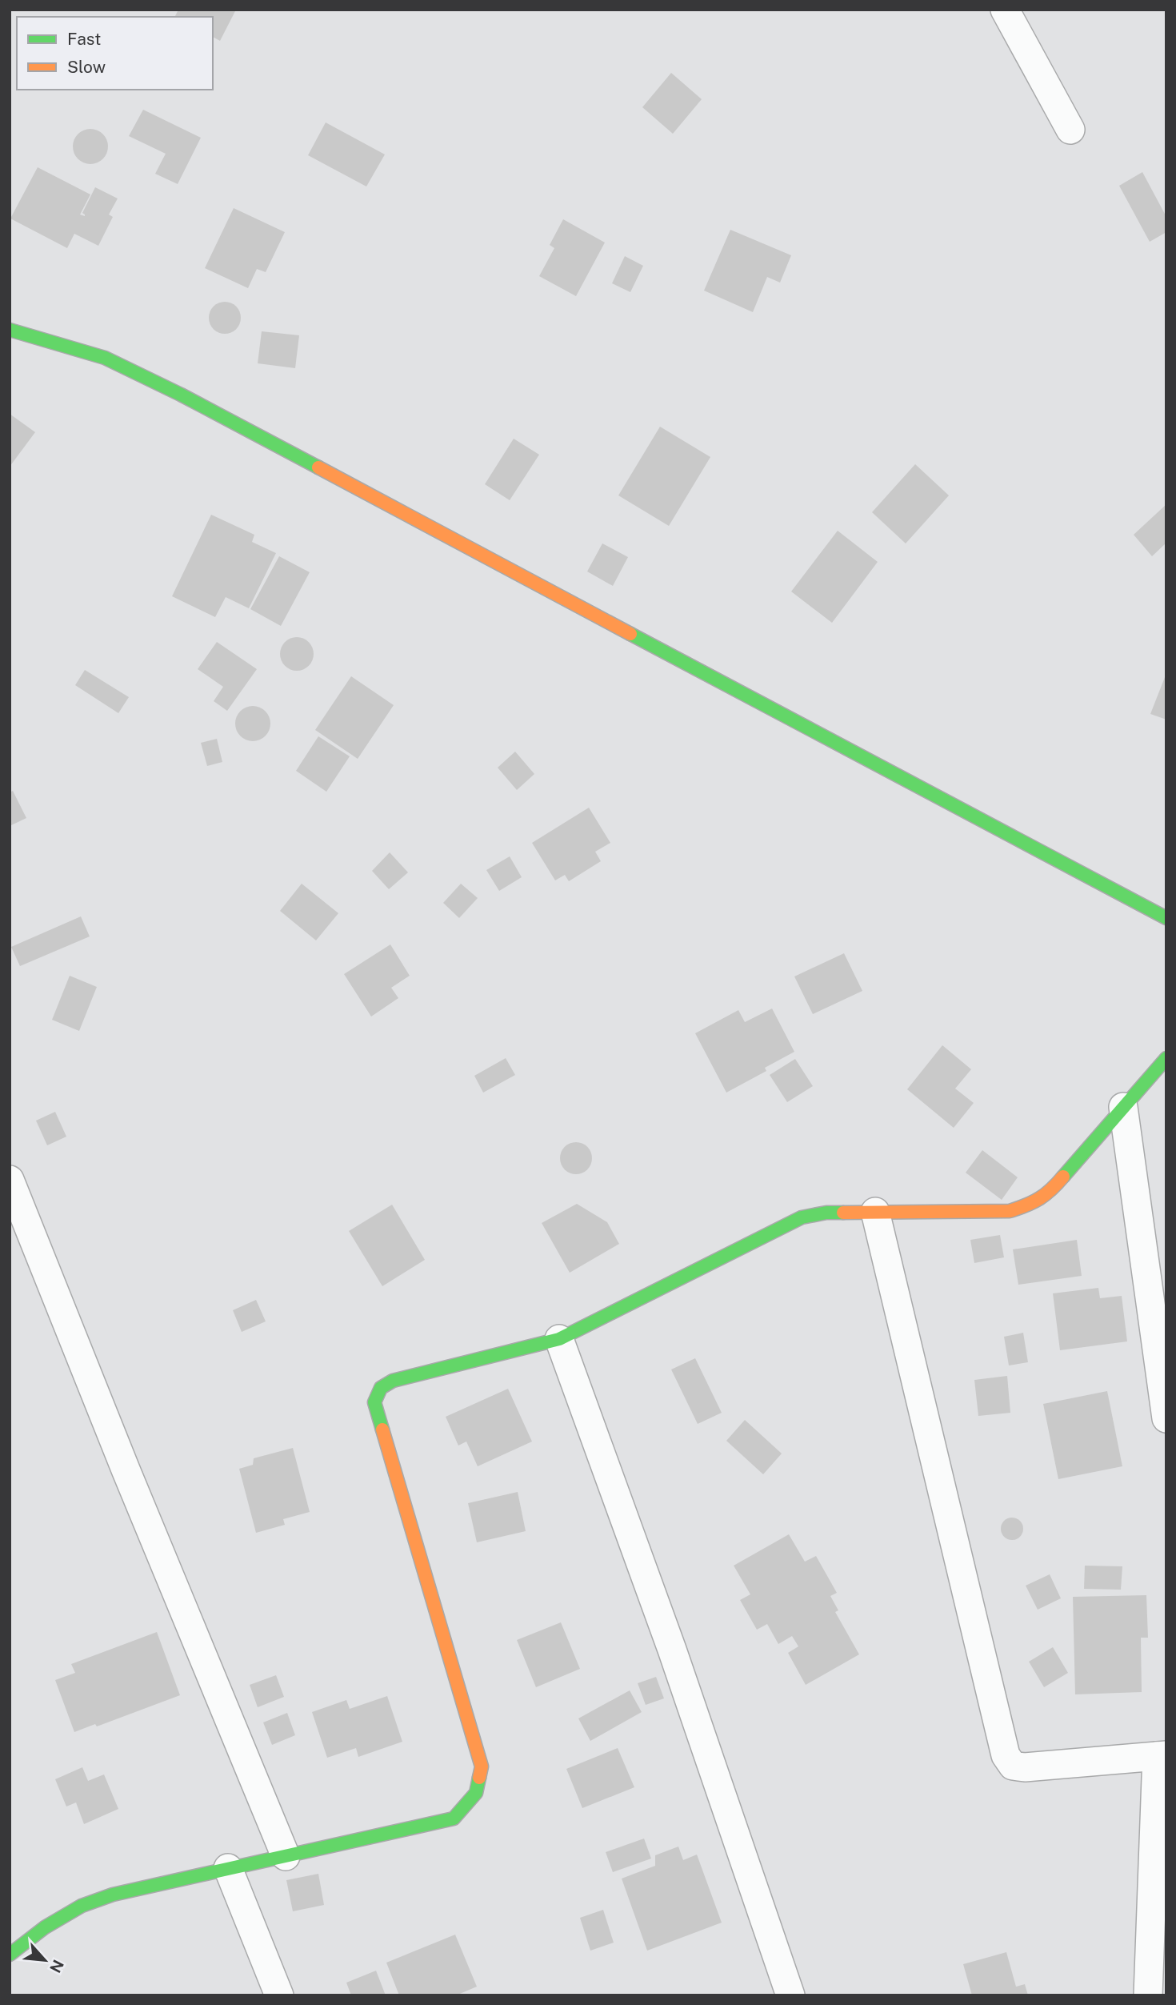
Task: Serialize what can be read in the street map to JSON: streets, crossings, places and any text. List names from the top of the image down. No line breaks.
{"legend":["Fast","Slow"],"north":"bottom right"}
